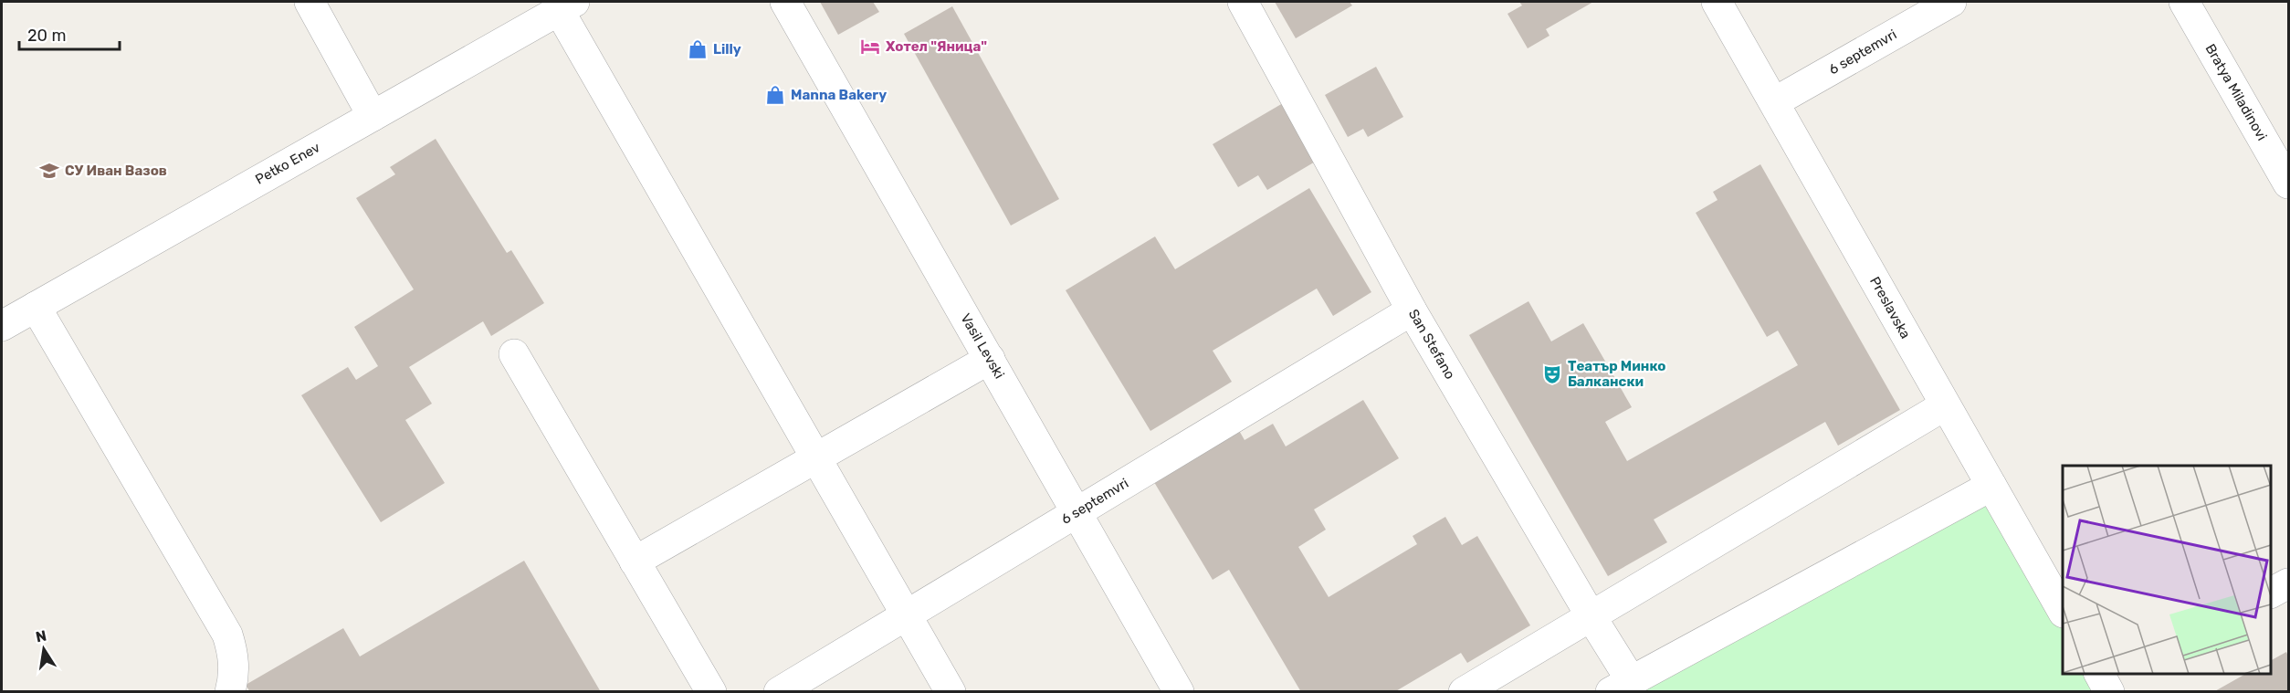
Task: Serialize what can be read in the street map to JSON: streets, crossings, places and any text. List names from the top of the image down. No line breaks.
{"streets":{"street":["6 septemvri","Bratya Miladinovi","Petko Enev","Preslavska","San Stefano","Vasil Levski"]},"crossings":[["6 septemvri","Preslavska"],["6 septemvri","San Stefano"],["6 septemvri","Vasil Levski"]],"places":{"hotel":["Хотел \"Яница\""],"shop":["Lilly","Manna Bakery"],"school or university":["СУ Иван Вазов"],"theatre":["Театър Минко Балкански"]},"scale_bar":"20 m","north":"top"}
